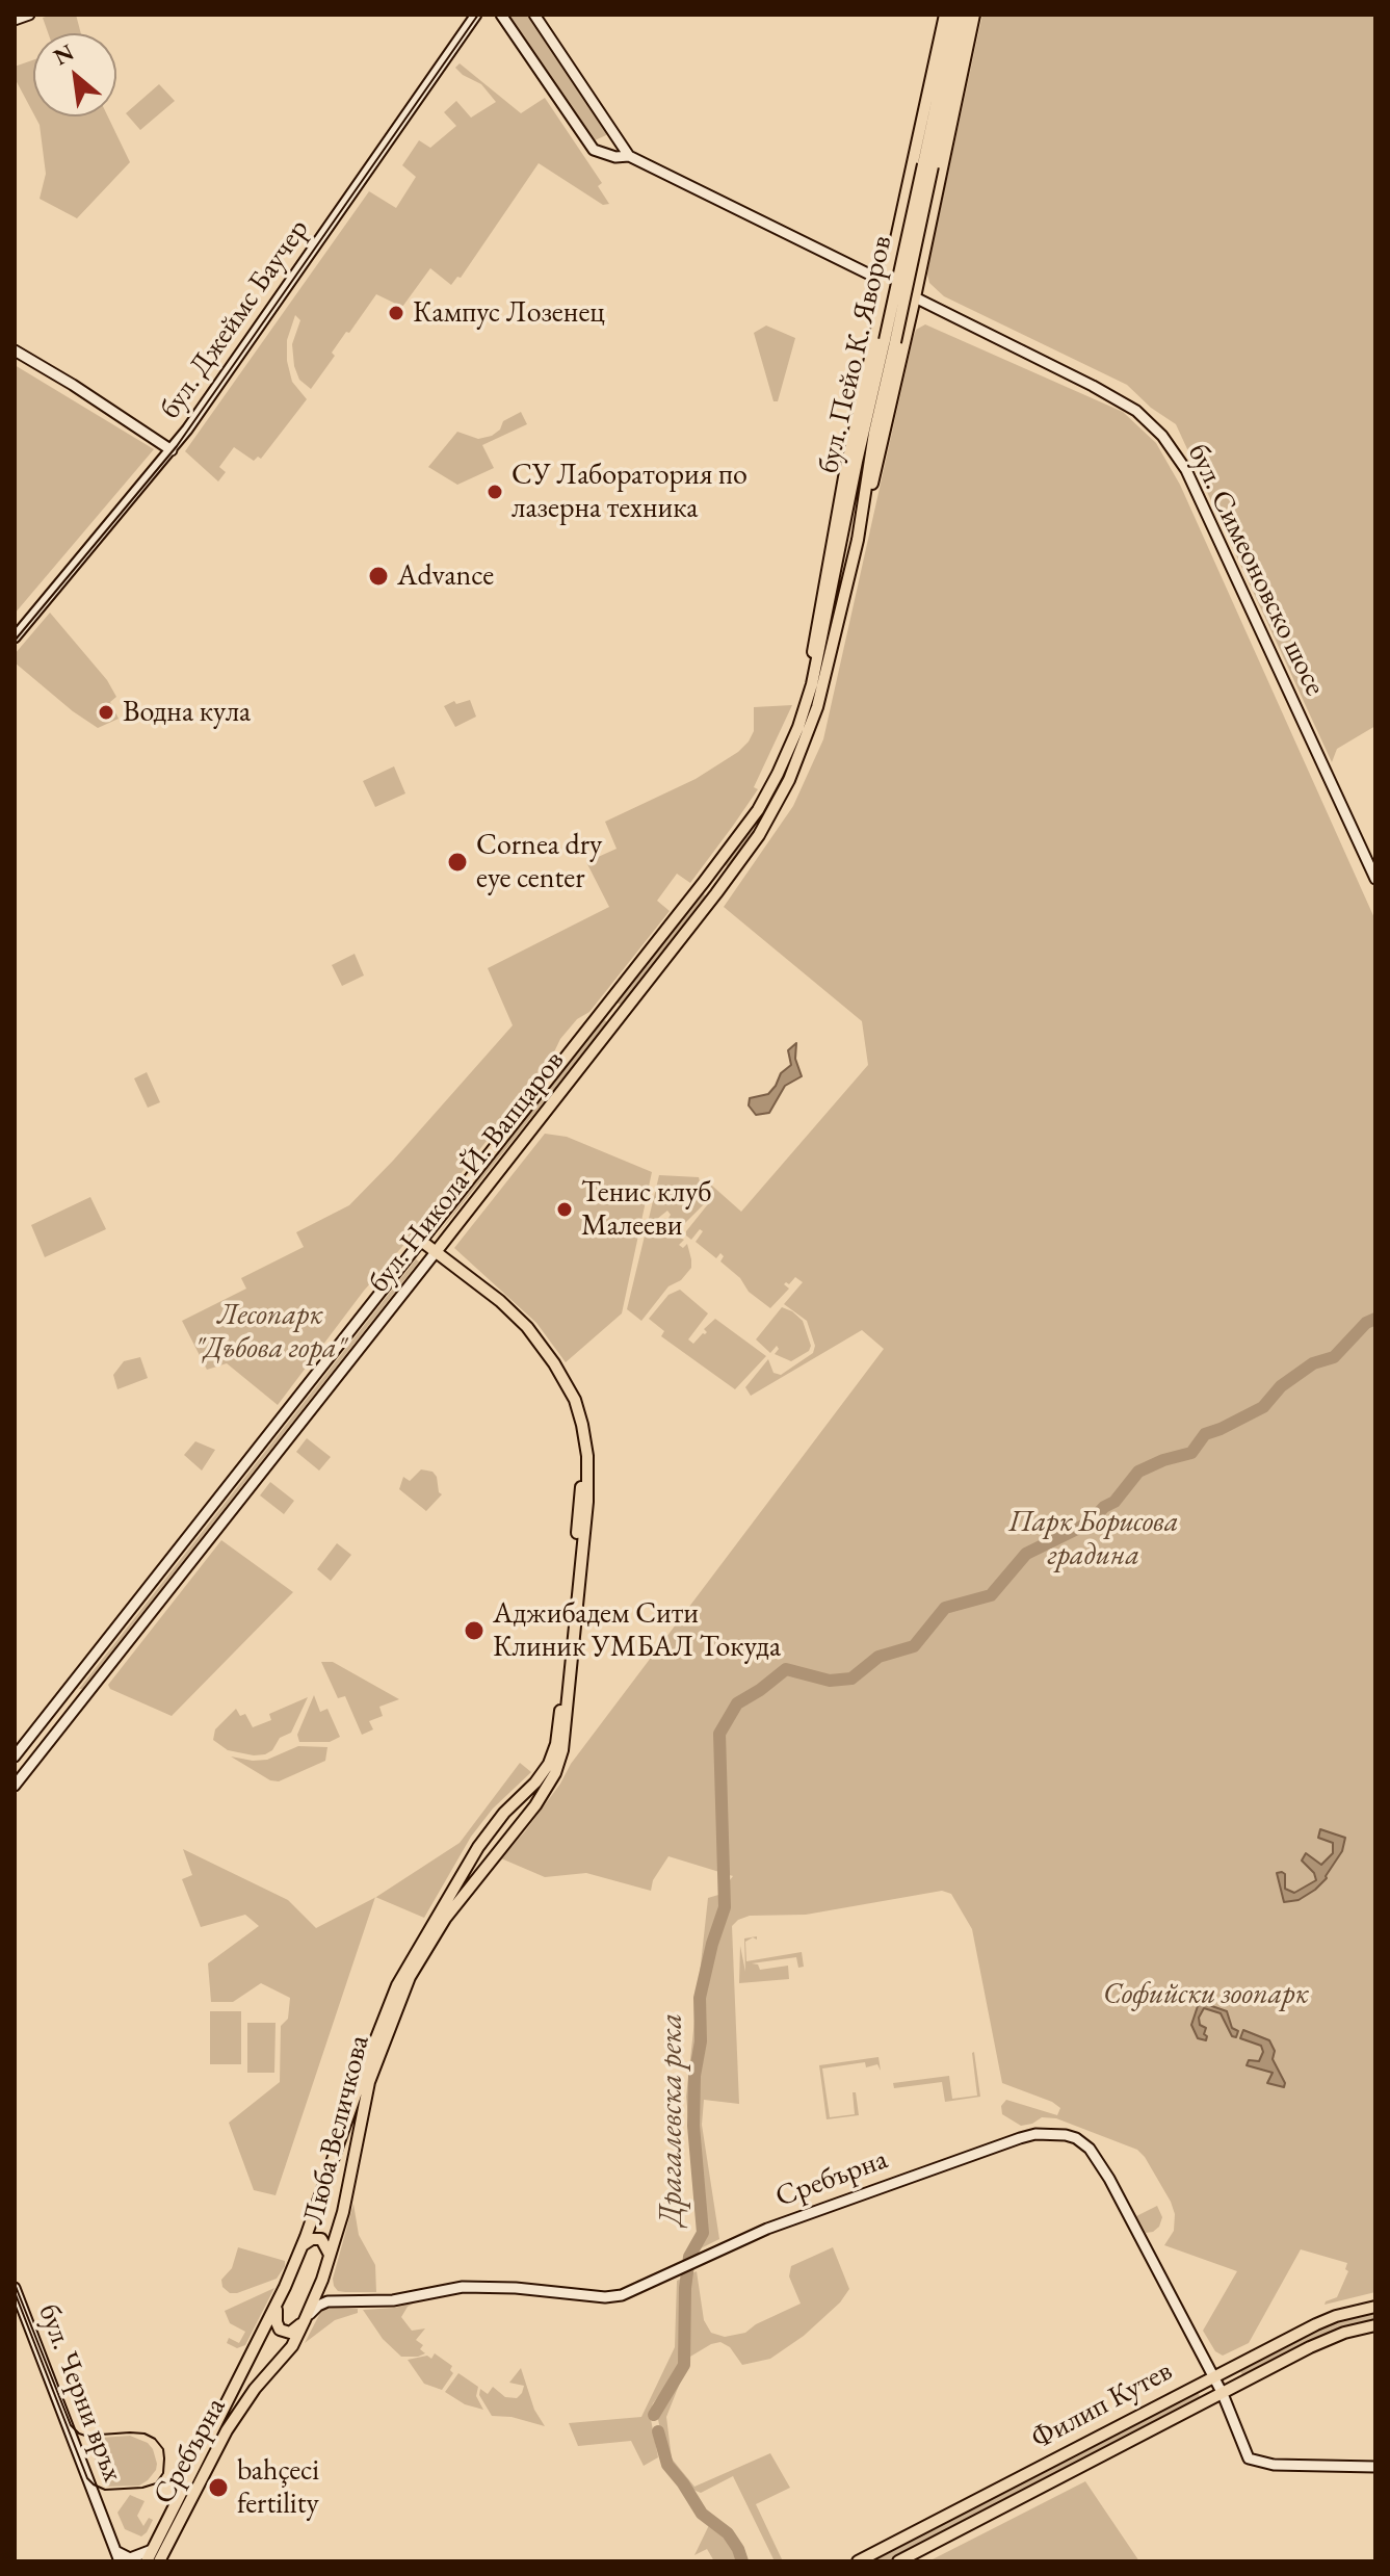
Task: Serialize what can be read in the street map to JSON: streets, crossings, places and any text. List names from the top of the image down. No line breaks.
{"streets":{"main road":["бул. Пейо К. Яворов","бул. Никола Й. Вапцаров","Люба Величкова","Сребърна","Филип Кутев"],"street":["бул. Джеймс Баучер","бул. Симеоновско шосе","бул. Черни връх"]},"crossings":[["бул. Пейо К. Яворов","бул. Никола Й. Вапцаров"],["Люба Величкова","Сребърна"],["Сребърна","Филип Кутев"]],"water":["Драгалевска река"],"parks":["Лесопарк \"Дъбова гора\"","Парк Борисова градина","Софийски зоопарк"],"places":["Кампус Лозенец","СУ Лаборатория по лазерна техника","Advance","Водна кула","Cornea dry eye center","Тенис клуб Малееви","Аджибадем Сити Клиник УМБАЛ Токуда","bahçeci fertility"],"north":"top left"}
